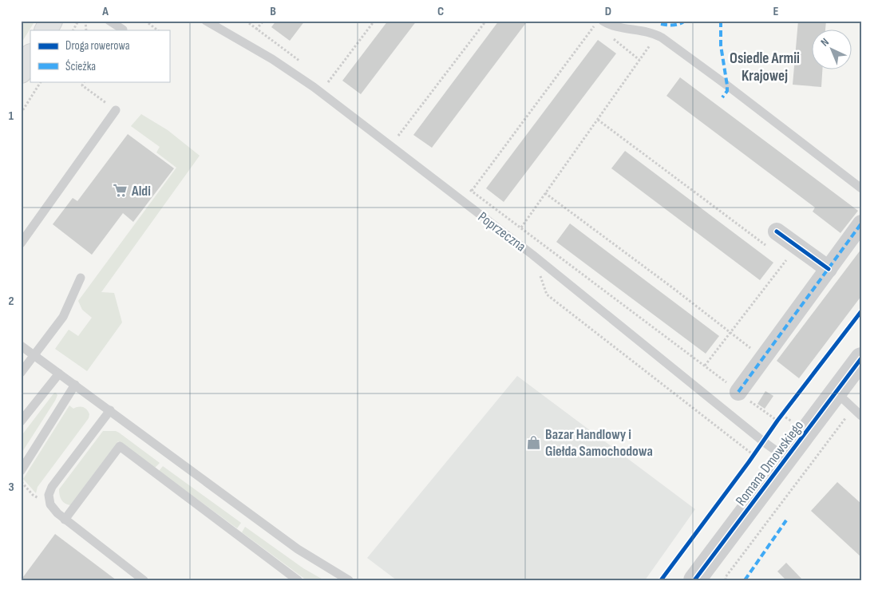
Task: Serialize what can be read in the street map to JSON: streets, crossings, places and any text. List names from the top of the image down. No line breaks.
{"streets":{"street":["Romana Dmowskiego"],"lane":["Poprzeczna"]},"crossings":[["Poprzeczna","Romana Dmowskiego"]],"districts":["Osiedle Armii Krajowej"],"places":{"supermarket":["Aldi"],"shop":["Bazar Handlowy i Giełda Samochodowa"]},"legend":["Droga rowerowa","Ścieżka"],"north":"top left","grid":{"columns":["A","B","C","D","E"],"rows":["1","2","3"]}}
